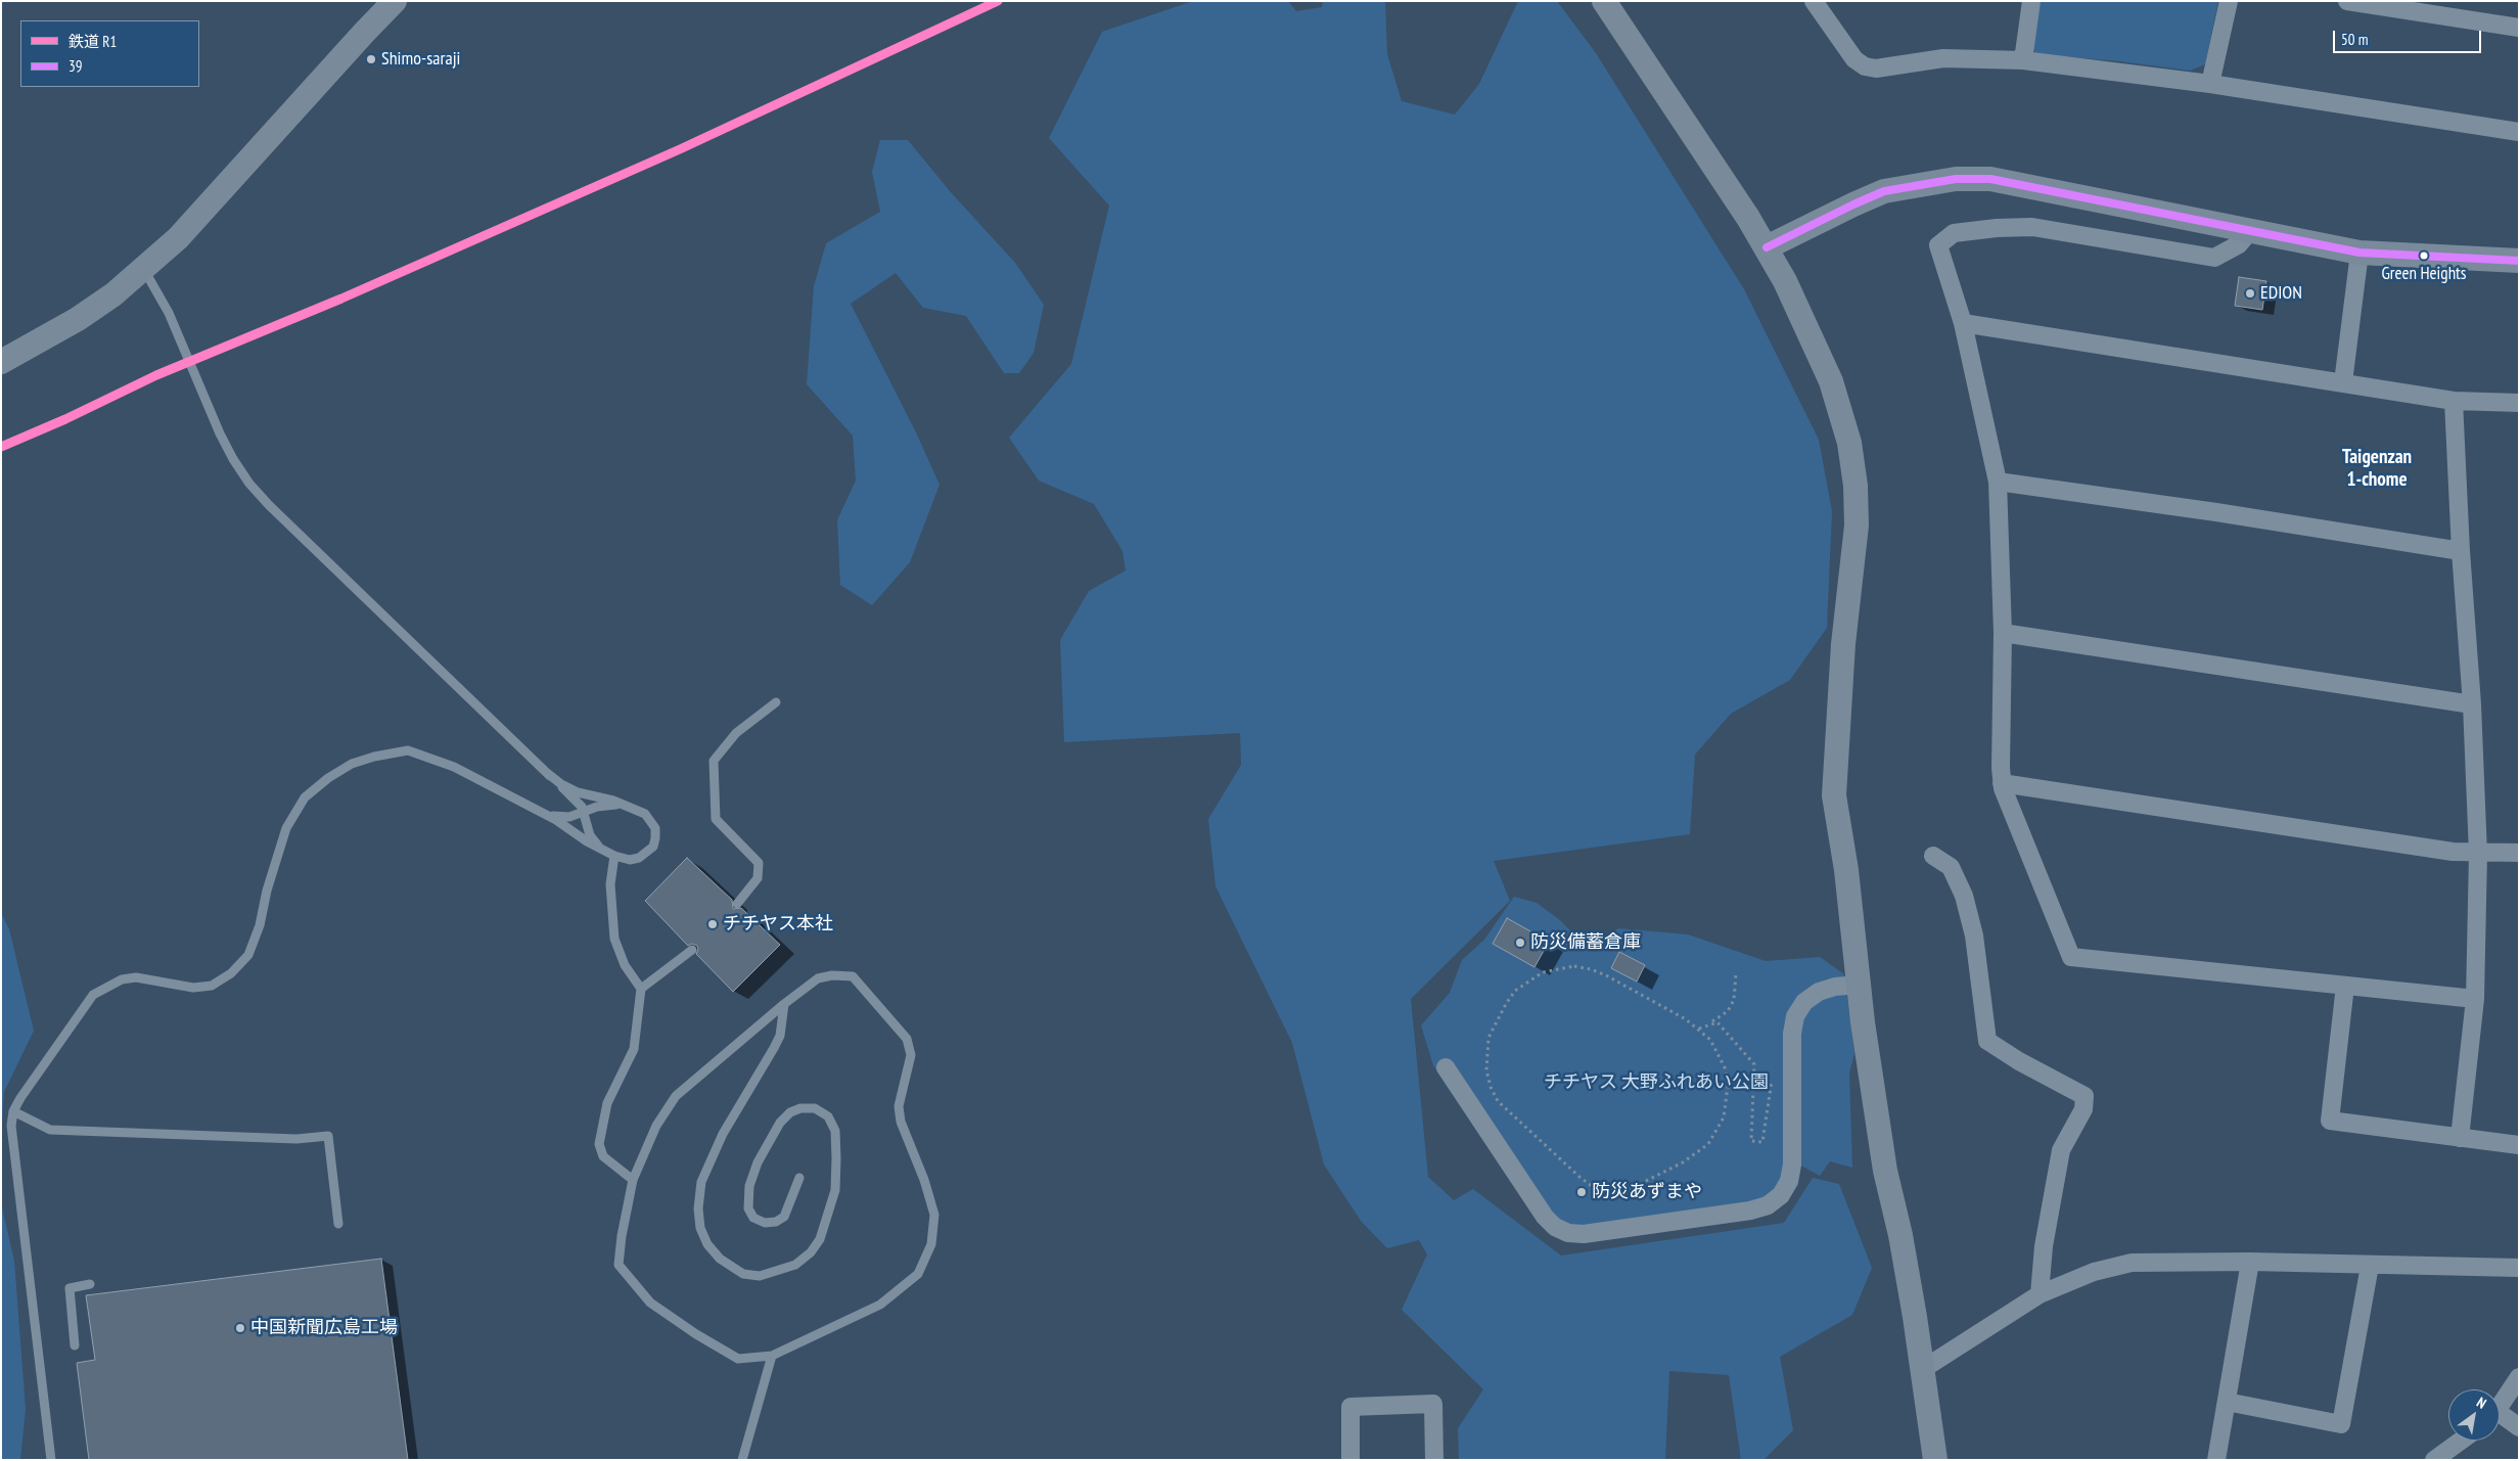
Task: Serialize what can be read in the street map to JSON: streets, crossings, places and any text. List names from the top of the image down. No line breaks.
{"districts":["Taigenzan 1-chome"],"parks":["チチヤス 大野ふれあい公園"],"places":["Shimo-saraji","Green Heights","EDION","チチヤス本社","防災備蓄倉庫","防災あずまや","中国新聞広島工場"],"lines":["rail line R1","transit line 39"],"legend":["鉄道 R1","39"],"scale_bar":"50 m","north":"top right"}
